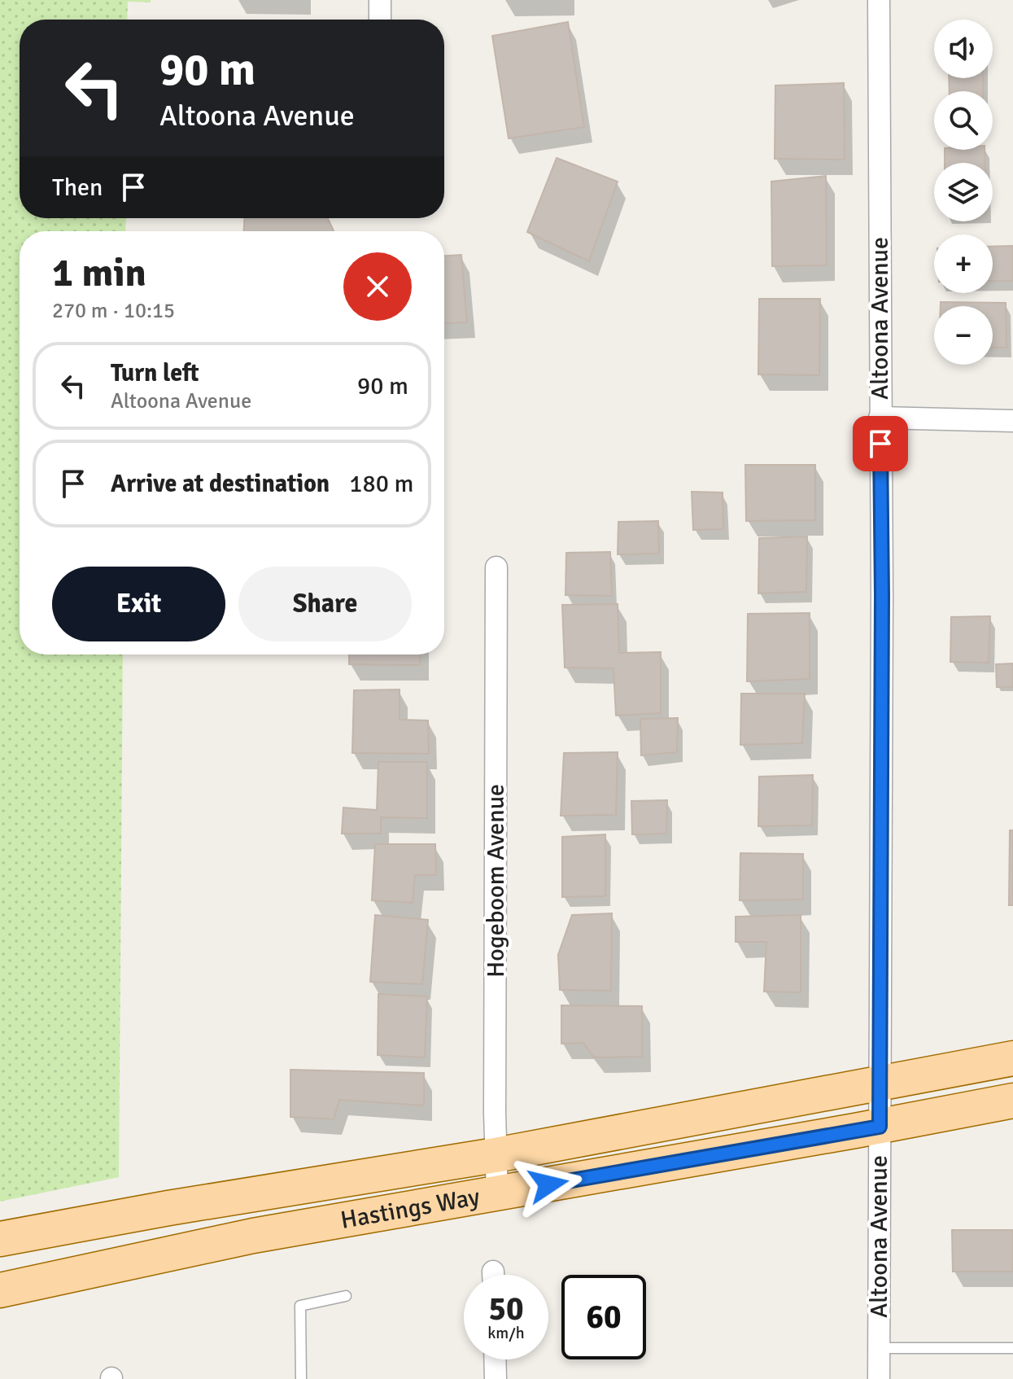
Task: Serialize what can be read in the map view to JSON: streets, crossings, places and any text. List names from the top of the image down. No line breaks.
{"streets":{"main road":["Hastings Way"],"street":["Altoona Avenue","Hogeboom Avenue"]},"crossings":[["Altoona Avenue","Hastings Way"],["Hogeboom Avenue","Hastings Way"]],"page":{"map_buttons":["+","−"],"turn":["90 m","Altoona Avenue"],"then":"Then","heading":["1 min","270 m · 10:15"],"list":[{"name":"Turn left","note":"Altoona Avenue","value":"90 m"},{"name":"Arrive at destination","value":"180 m"}],"buttons":["Exit","Share"],"speed":"50 km/h","limit":"60"}}
